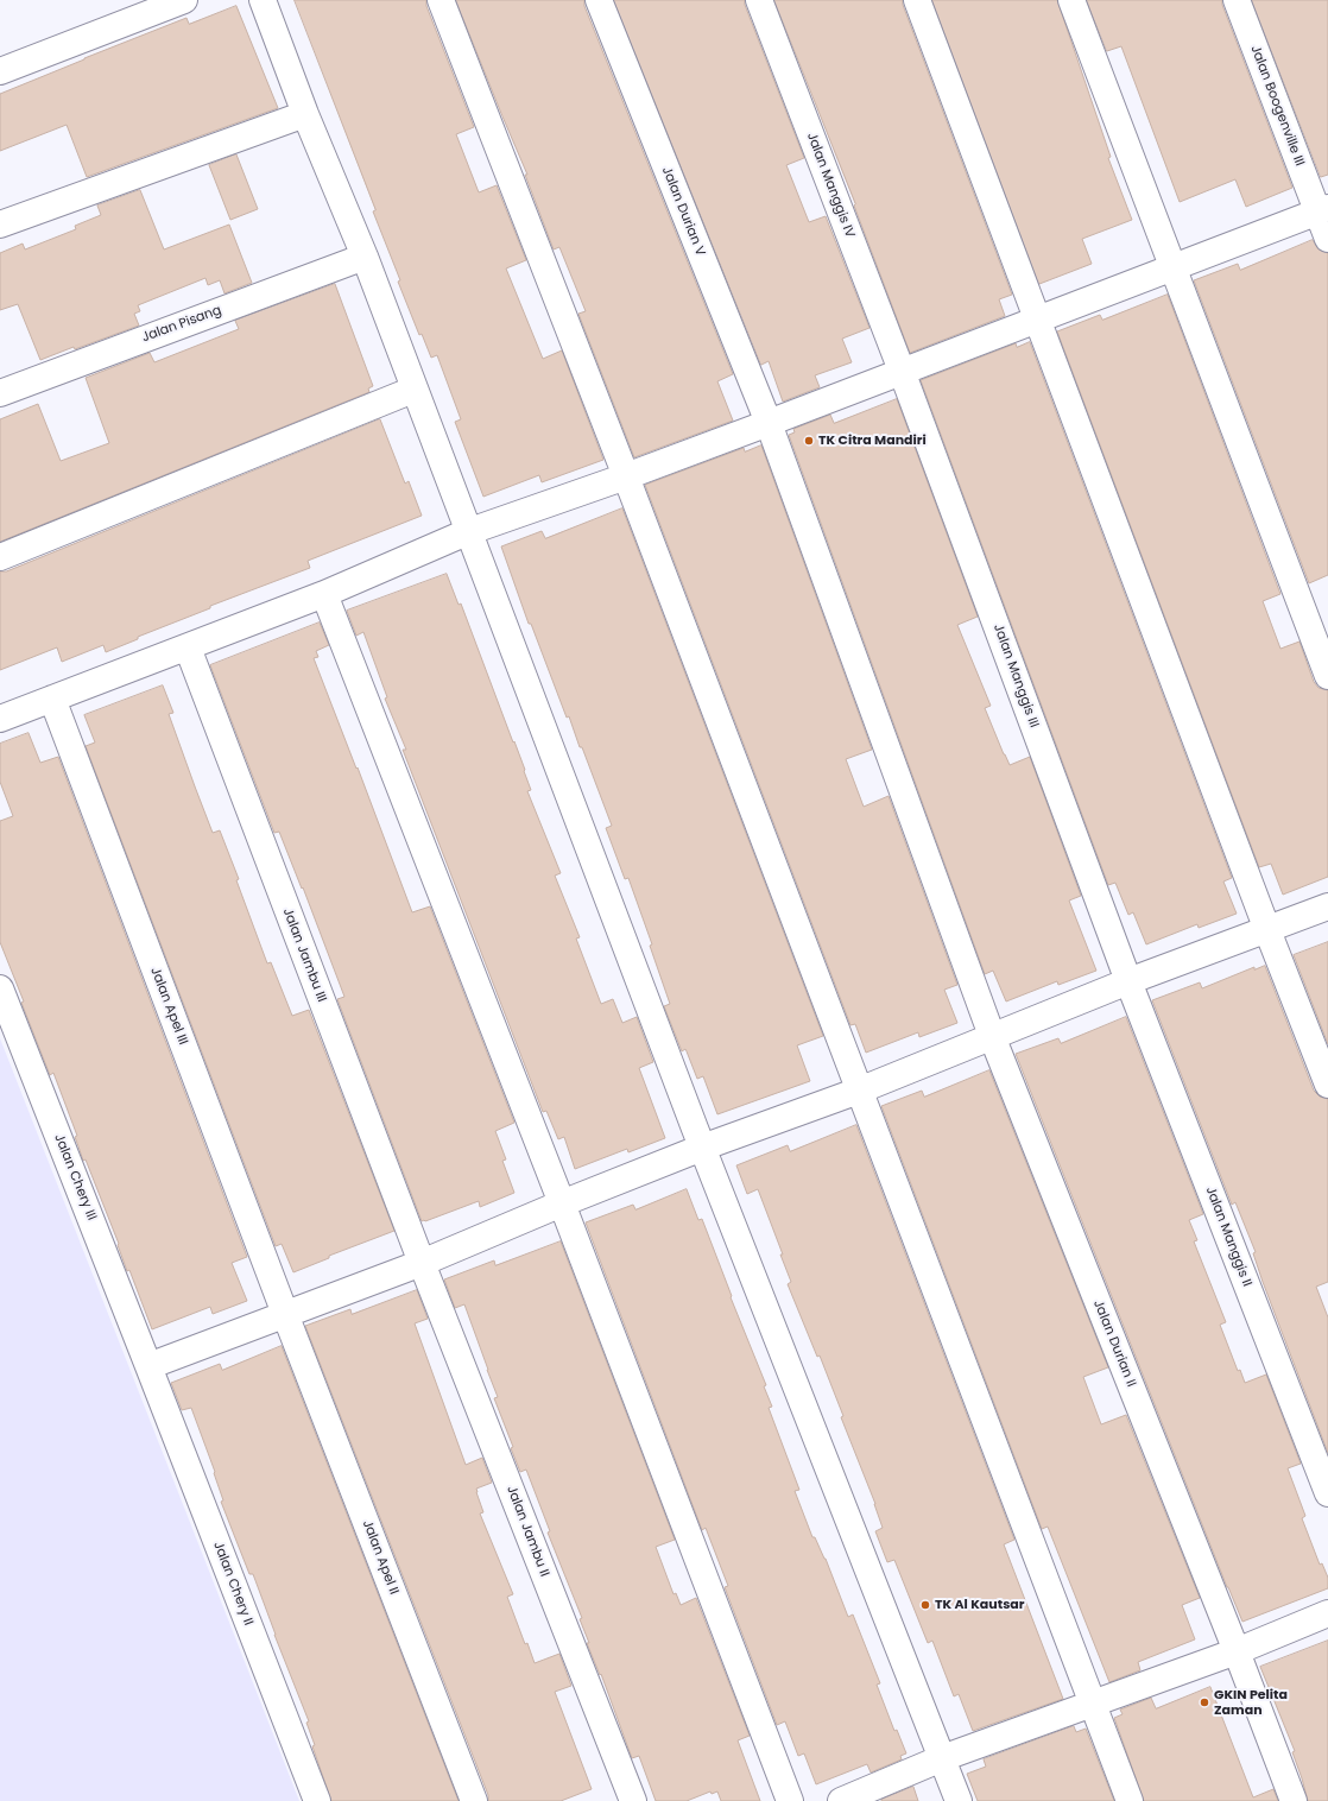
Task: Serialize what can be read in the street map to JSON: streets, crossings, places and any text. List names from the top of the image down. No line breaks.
{"streets":{"street":["Jalan Boogenville III","Jalan Manggis IV","Jalan Durian V","Jalan Pisang","Jalan Manggis III","Jalan Jambu III","Jalan Apel III","Jalan Chery III","Jalan Manggis II","Jalan Durian II","Jalan Jambu II","Jalan Apel II","Jalan Chery II"]},"crossings":[["Jalan Manggis IV","Jalan Manggis III"],["Jalan Durian V","Jalan Durian II"],["Jalan Manggis III","Jalan Manggis II"],["Jalan Jambu III","Jalan Jambu II"],["Jalan Apel III","Jalan Apel II"],["Jalan Chery III","Jalan Chery II"]],"places":["TK Citra Mandiri","TK Al Kautsar","GKIN Pelita Zaman"]}
